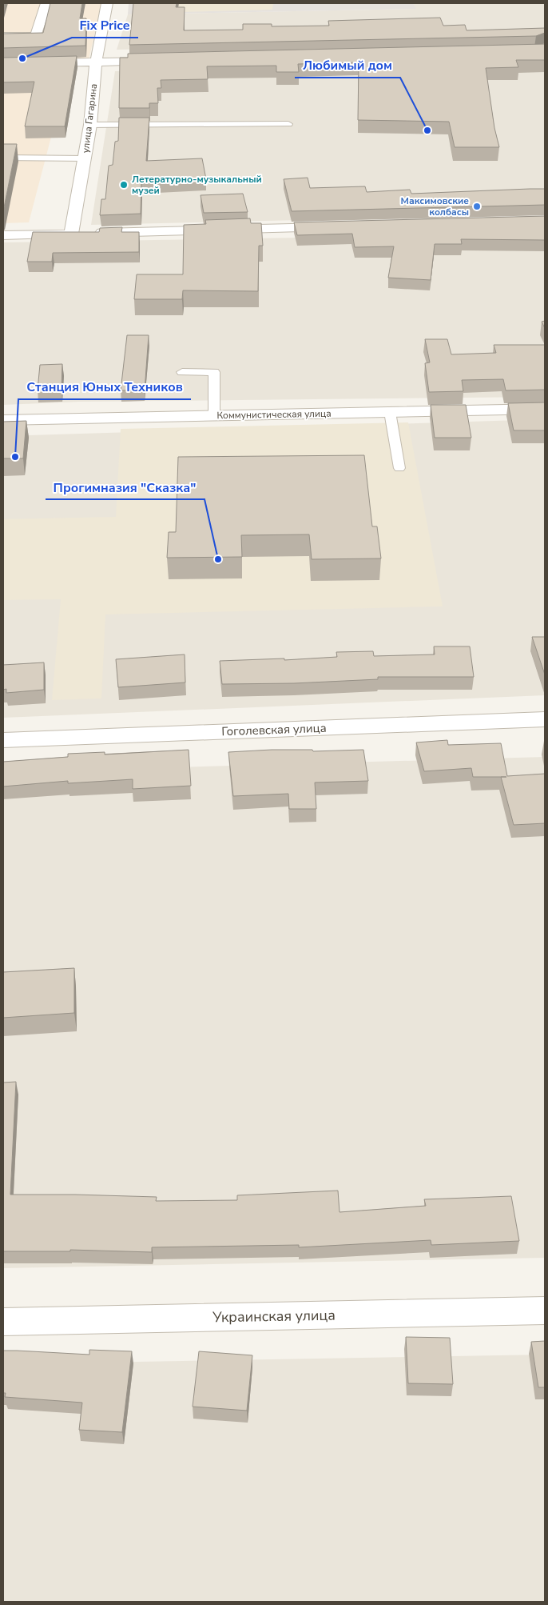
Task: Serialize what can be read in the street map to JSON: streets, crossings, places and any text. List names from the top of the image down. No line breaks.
{"streets":{"street":["улица Гагарина","Коммунистическая улица","Гоголевская улица","Украинская улица"]},"places":["Fix Price","Любимый дом","Летературно-музыкальный музей","Максимовские колбасы","Станция Юных Техников","Прогимназия \"Сказка\""]}
